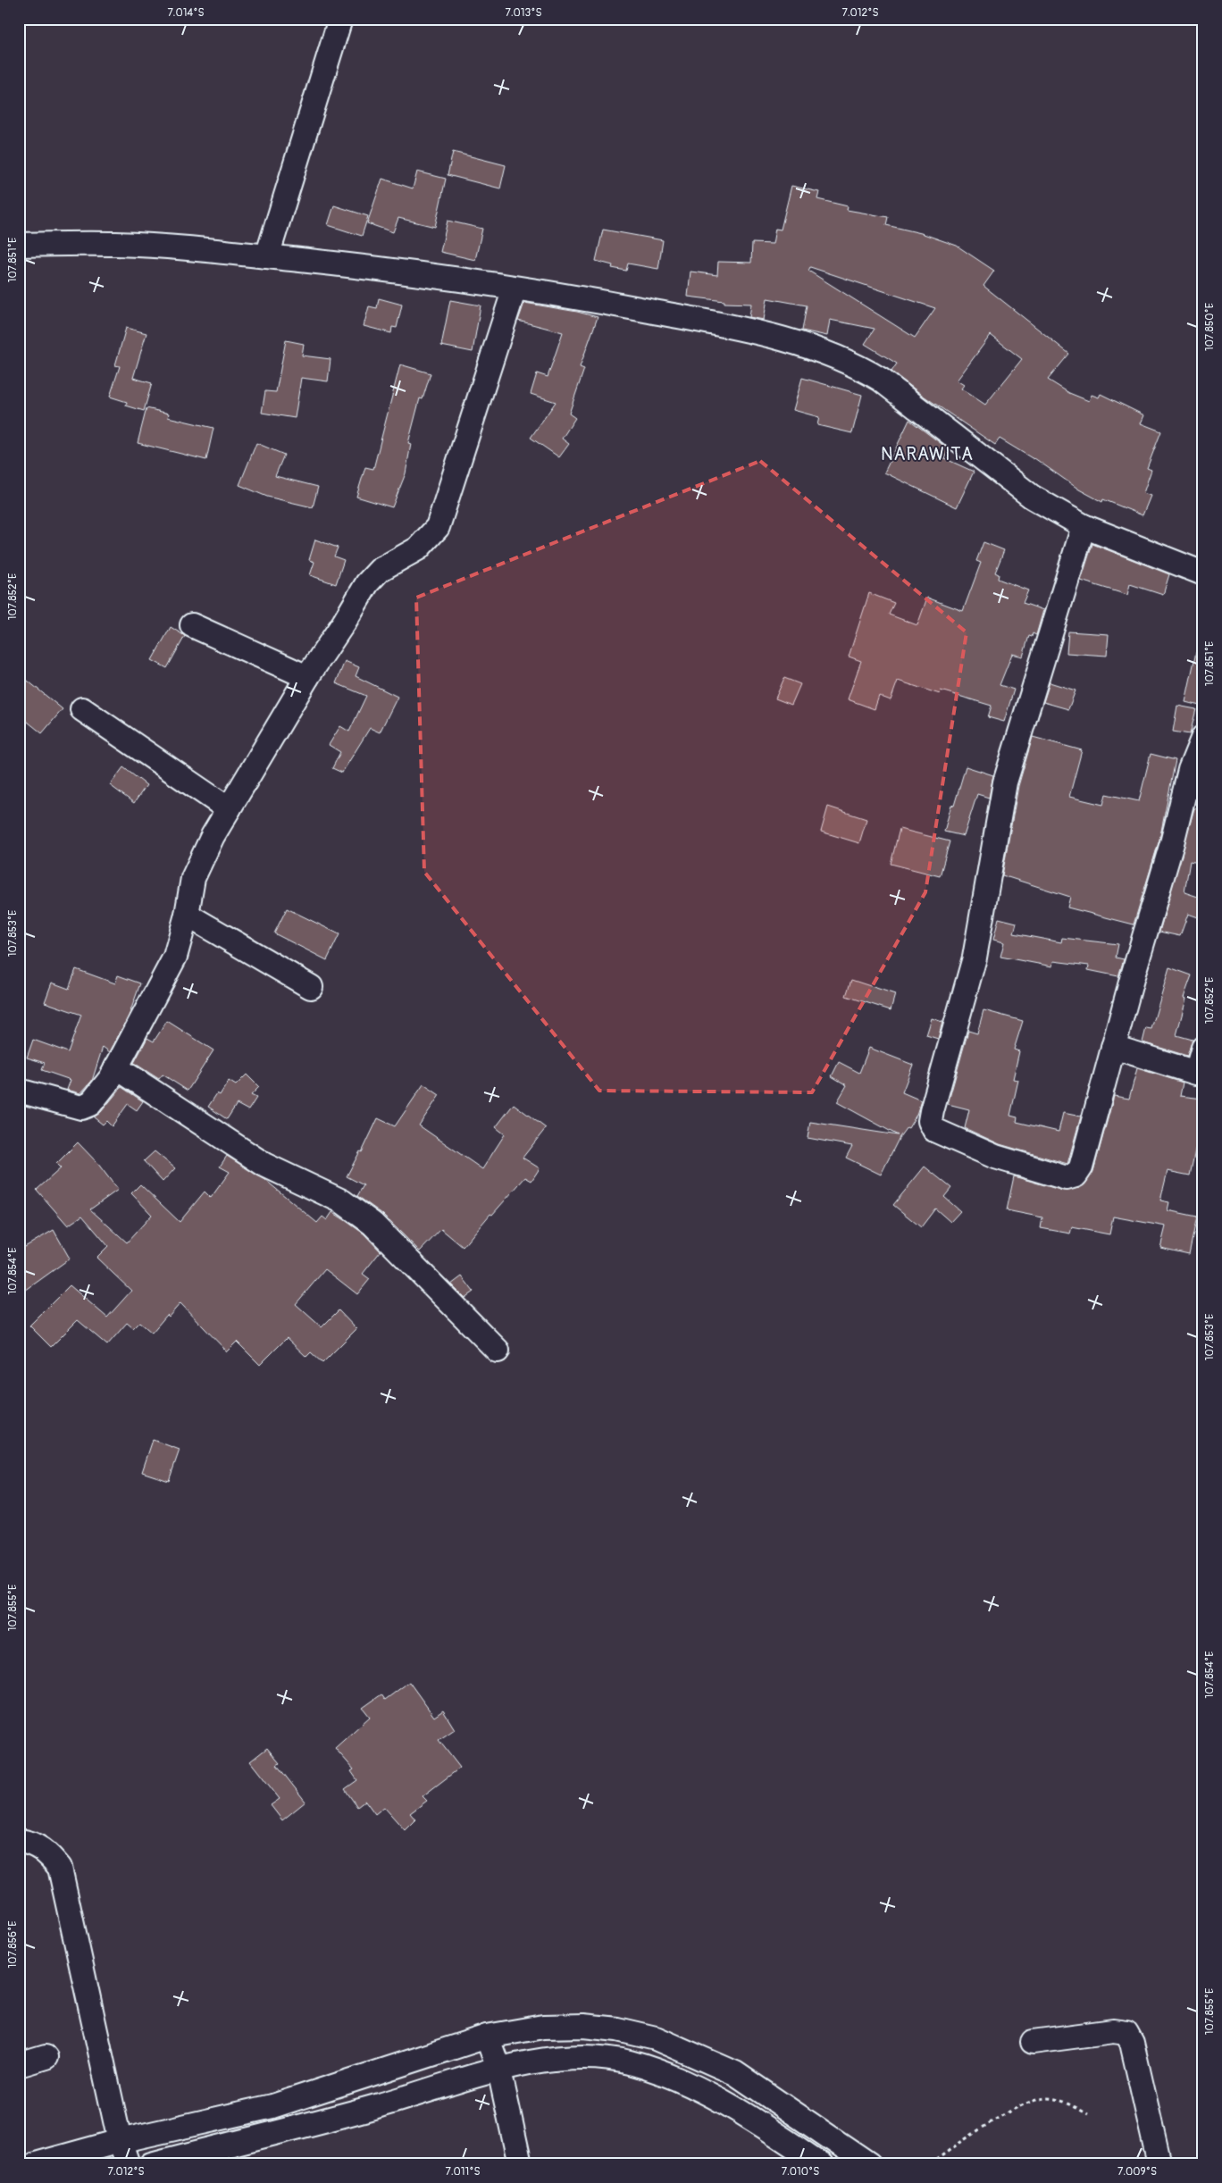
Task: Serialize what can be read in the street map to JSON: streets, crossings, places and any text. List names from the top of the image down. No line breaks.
{"districts":["NARAWITA"],"coordinates":["7.014°S","7.013°S","7.012°S","107.851°E","107.850°E","107.852°E","107.853°E","107.854°E","107.855°E","107.856°E","7.011°S","7.010°S","7.009°S"]}
